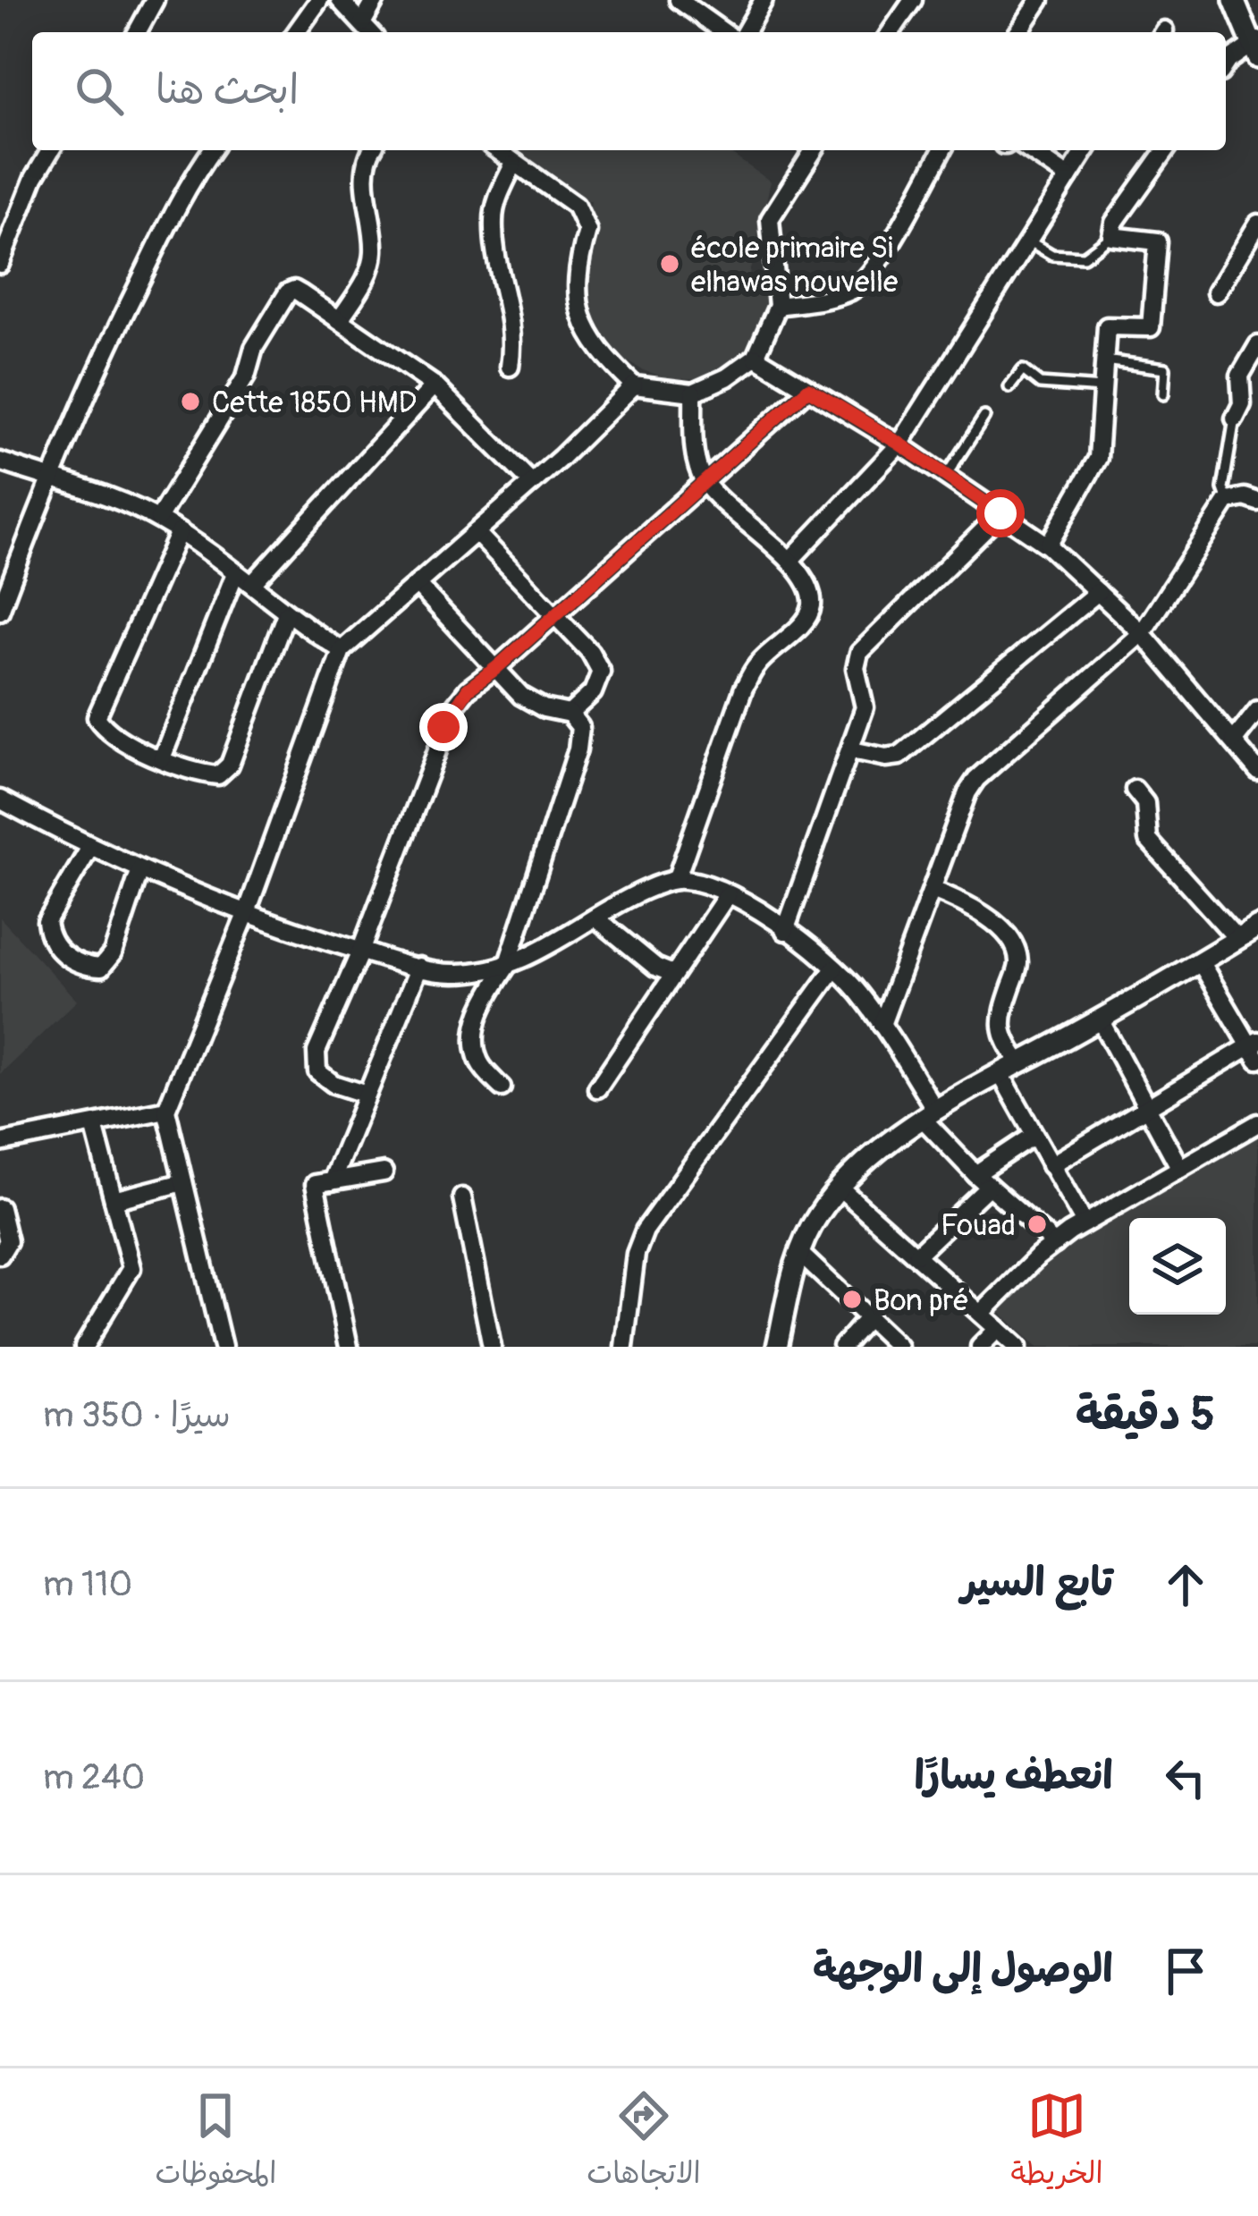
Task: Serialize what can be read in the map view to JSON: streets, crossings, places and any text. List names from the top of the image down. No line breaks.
{"places":["école primaire Si elhawas nouvelle","Cette 1850 HMD","Fouad","Bon pré"],"page":{"search":"ابحث هنا","heading":["5 دقيقة","سيرًا · 350 m"],"list":[["تابع السير","110 m"],["انعطف يسارًا","240 m"],"الوصول إلى الوجهة"],"nav":["الخريطة","الاتجاهات","المحفوظات"]}}
